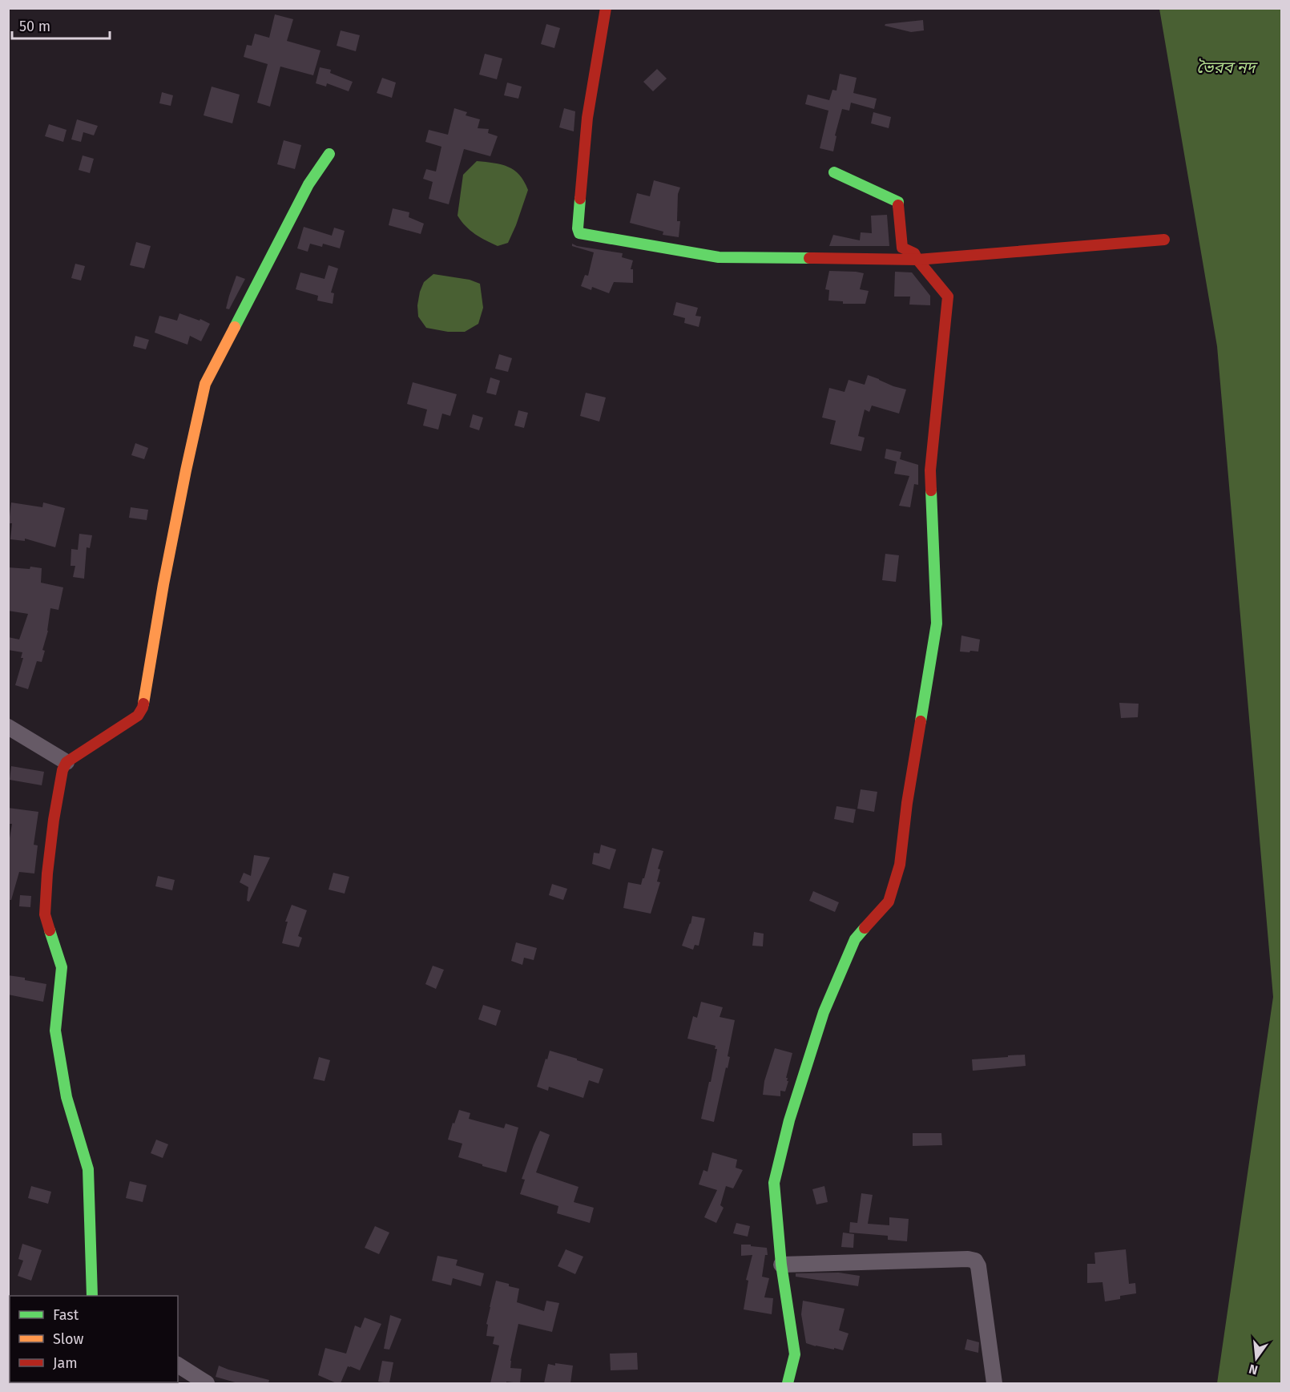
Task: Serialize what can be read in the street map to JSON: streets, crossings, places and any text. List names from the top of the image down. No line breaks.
{"water":["ভৈরব নদ"],"legend":["Fast","Slow","Jam"],"scale_bar":"50 m","north":"bottom"}
